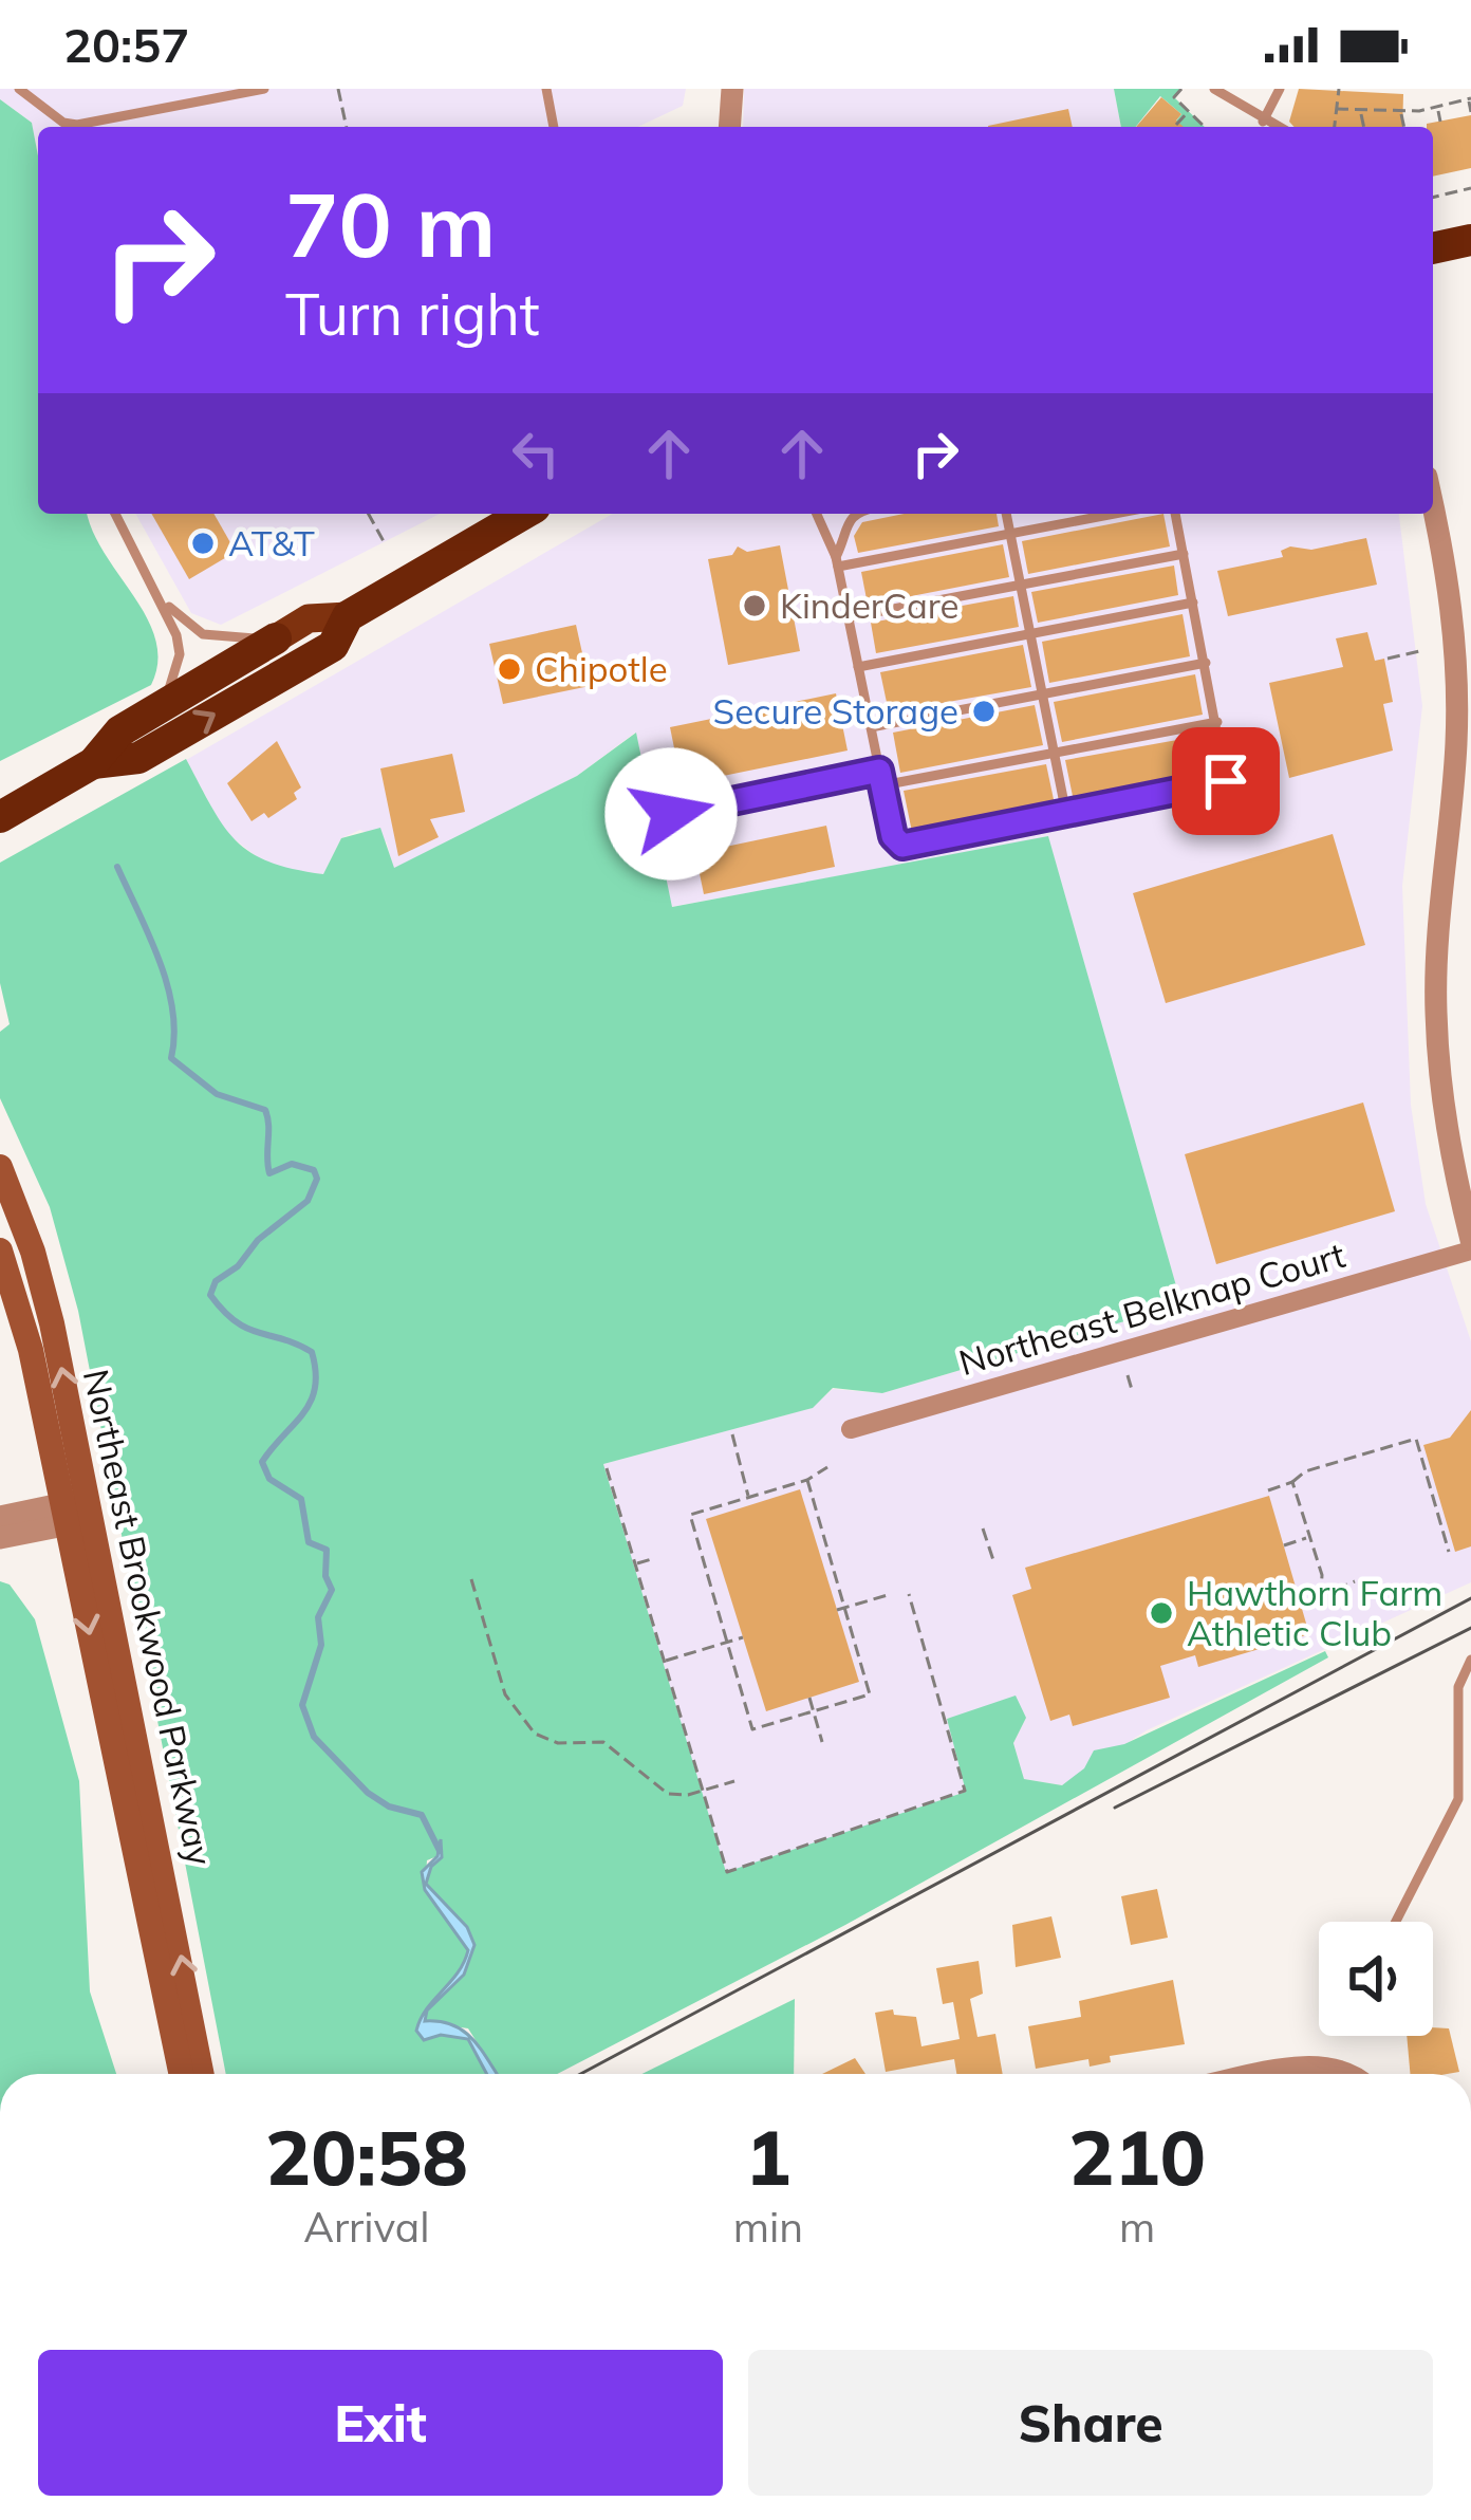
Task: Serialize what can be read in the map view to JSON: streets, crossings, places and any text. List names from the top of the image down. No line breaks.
{"streets":{"main road":["Northeast Brookwood Parkway"],"street":["Northeast Belknap Court"]},"places":["AT&T","KinderCare","Chipotle","Secure Storage","Hawthorn Farm Athletic Club"],"page":{"status":"20:57","turn":["70 m","Turn right"],"eta":["20:58","Arrival","1","min","210","m"],"buttons":["Exit","Share"]}}
